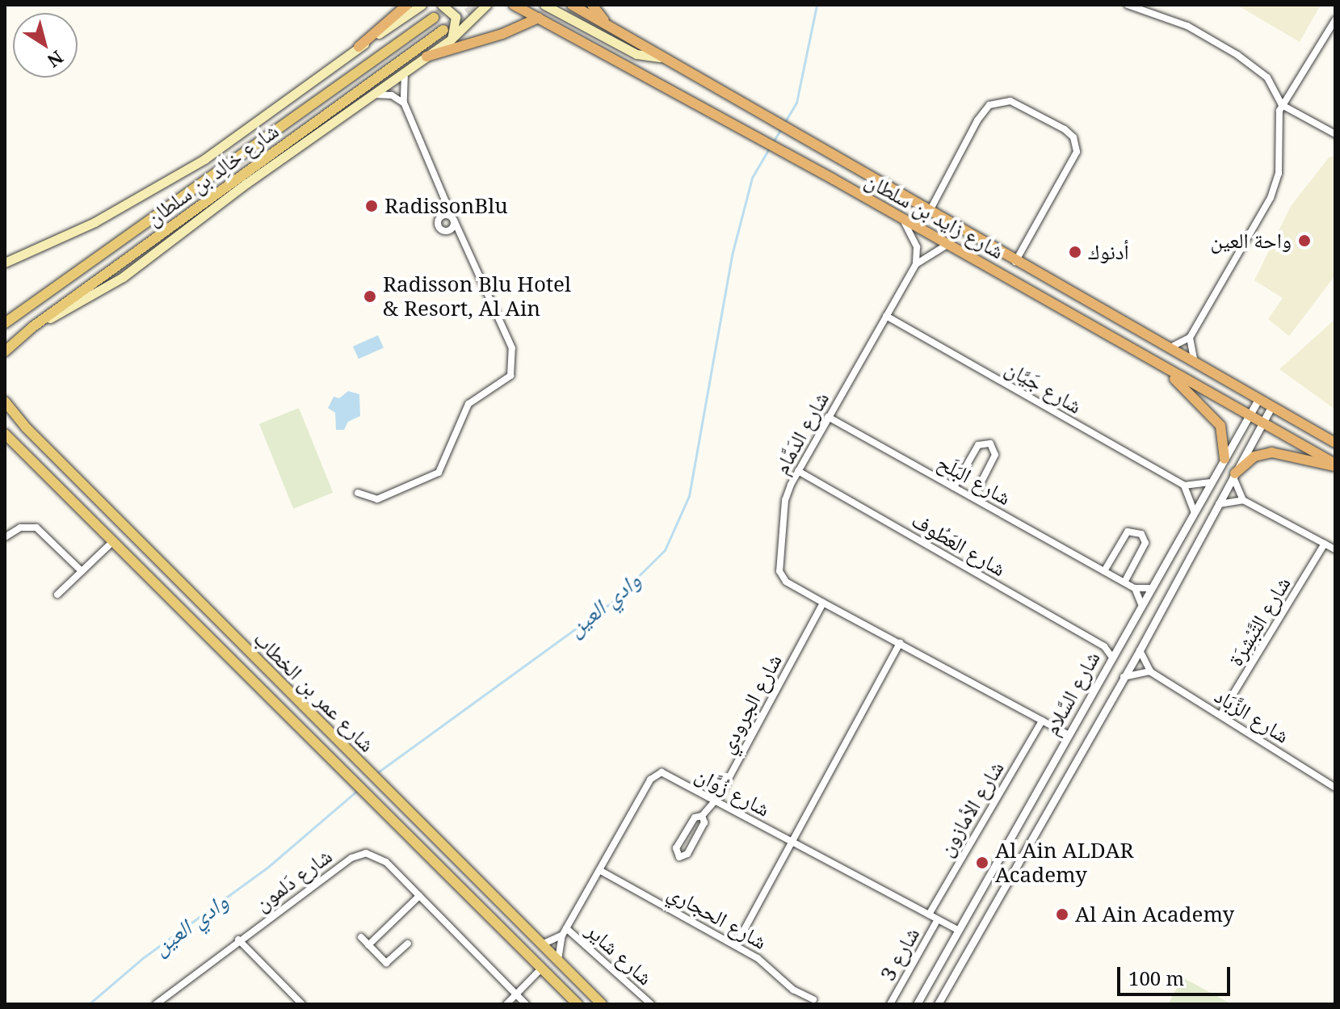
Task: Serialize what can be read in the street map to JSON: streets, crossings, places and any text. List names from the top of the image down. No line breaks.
{"streets":{"highway":["شارع زايد بن سلطان"],"main road":["شارع خالِد بن سلطان","شارع عمر بن الخطاب"],"street":["شارع جَيَّان","شارع الدَمَّام","شارع البَلَح","شارع العَطُوف","شارع التَّبْشِرَة","شارع السَّلام","شارع الجرودي","شارع الزَّبَاد","شارع زُوَّان","شارع الأمازون","شارع دَلمون","شارع الحجاري","شارع شاير","شارع 3"]},"crossings":[["شارع زايد بن سلطان","شارع الدَمَّام"],["شارع زايد بن سلطان","شارع السَّلام"],["شارع جَيَّان","شارع الدَمَّام"],["شارع الدَمَّام","شارع البَلَح"],["شارع الدَمَّام","شارع العَطُوف"],["شارع الدَمَّام","شارع السَّلام"],["شارع الدَمَّام","شارع الجرودي"],["شارع الدَمَّام","شارع الأمازون"],["شارع البَلَح","شارع السَّلام"],["شارع العَطُوف","شارع السَّلام"],["شارع التَّبْشِرَة","شارع الزَّبَاد"],["شارع عمر بن الخطاب","شارع زُوَّان"],["شارع السَّلام","شارع زُوَّان"],["شارع الجرودي","شارع زُوَّان"],["شارع زُوَّان","شارع الأمازون"],["شارع زُوَّان","شارع الحجاري"],["شارع زُوَّان","شارع شاير"],["شارع زُوَّان","شارع 3"]],"water":["وادي العين"],"places":["RadissonBlu","واحة العين","أدنوك","Radisson Blu Hotel & Resort, Al Ain","Al Ain ALDAR Academy","Al Ain Academy"],"scale_bar":"100 m","north":"bottom right"}
